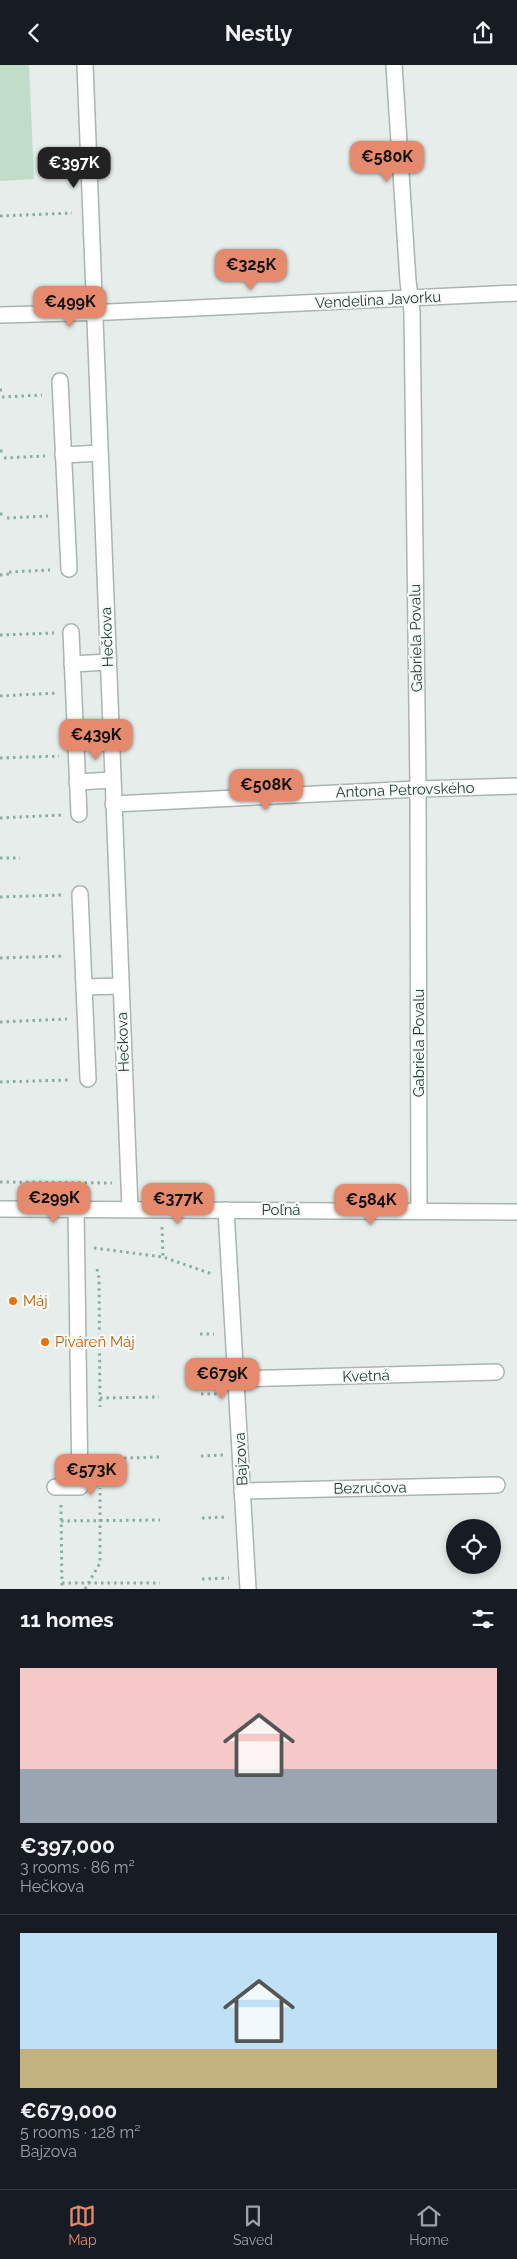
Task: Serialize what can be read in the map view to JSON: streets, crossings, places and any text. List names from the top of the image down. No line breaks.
{"streets":{"street":["Vendelína Javorku","Hečkova","Gabriela Povalu","Antona Petrovského","Poľná","Kvetná","Bajzova","Bezručova"]},"crossings":[["Vendelína Javorku","Hečkova"],["Vendelína Javorku","Gabriela Povalu"],["Hečkova","Antona Petrovského"],["Hečkova","Poľná"],["Gabriela Povalu","Antona Petrovského"],["Gabriela Povalu","Poľná"],["Poľná","Bajzova"],["Kvetná","Bajzova"],["Bajzova","Bezručova"]],"places":["Máj","Piváreň Máj"],"page":{"header":"Nestly","price":["€580K","€397K","€325K","€499K","€439K","€508K","€299K","€377K","€584K","€679K","€573K"],"heading":"11 homes","list":[{"name":"€397,000","note":"3 rooms · 86 m² · Hečkova"},{"name":"€679,000","note":"5 rooms · 128 m² · Bajzova"}],"tabs":["Map","Saved","Home"]}}
